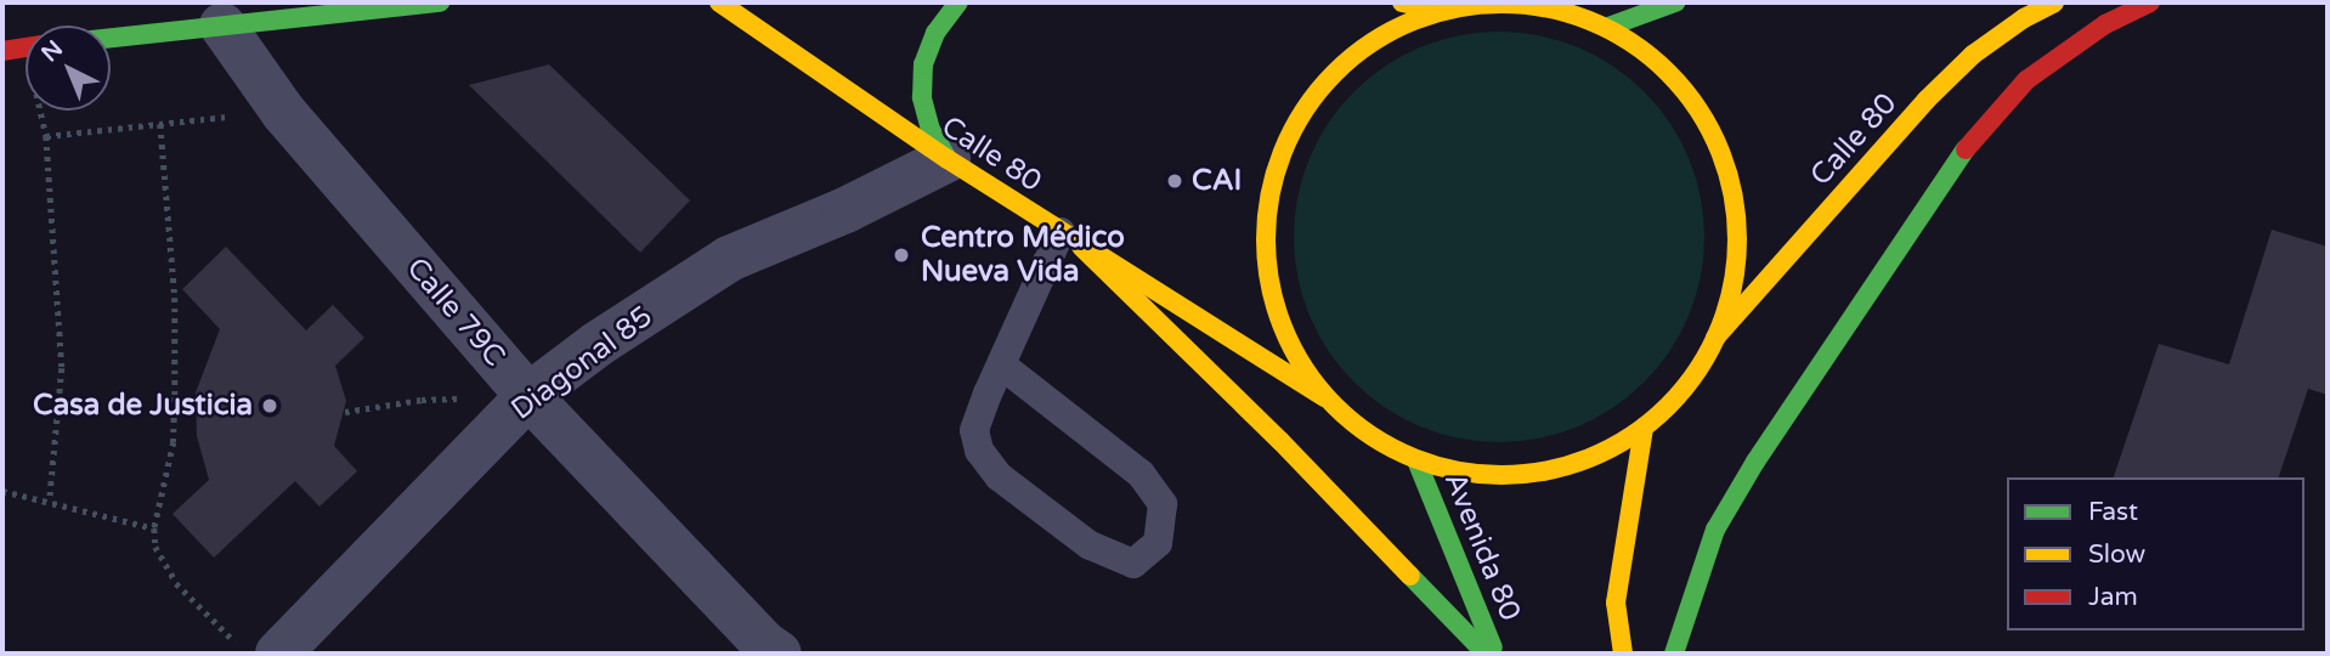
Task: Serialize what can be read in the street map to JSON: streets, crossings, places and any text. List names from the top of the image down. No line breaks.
{"streets":{"main road":["Calle 80","Avenida 80"],"street":["Calle 79C","Diagonal 85"]},"crossings":[["Calle 80","Diagonal 85"],["Calle 79C","Diagonal 85"]],"places":["CAI","Centro Médico Nueva Vida","Casa de Justicia"],"legend":["Fast","Slow","Jam"],"north":"top left"}
